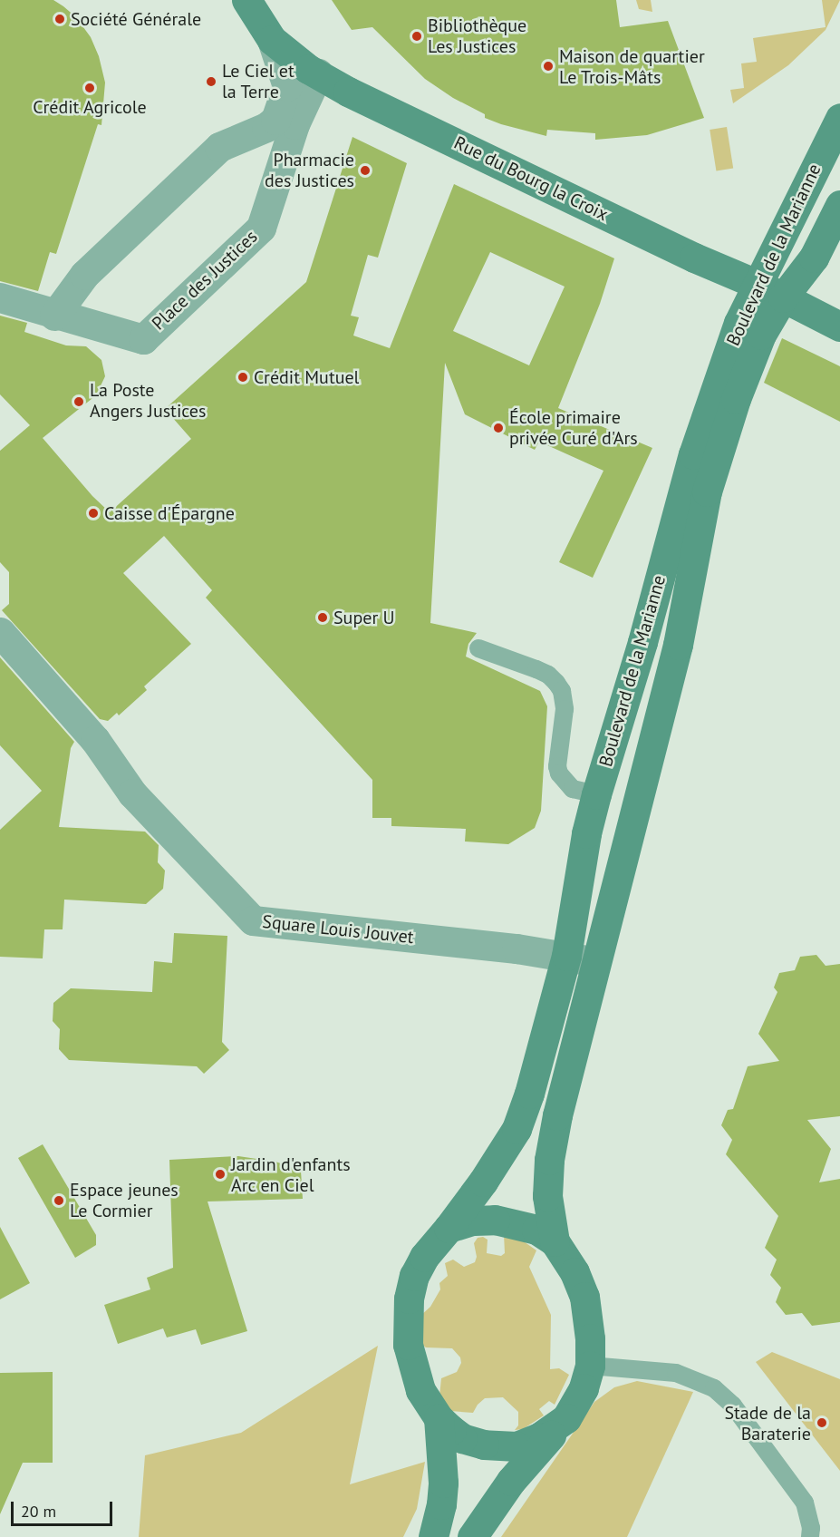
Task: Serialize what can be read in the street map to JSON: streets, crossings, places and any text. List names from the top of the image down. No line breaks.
{"streets":{"street":["Rue du Bourg la Croix","Boulevard de la Marianne","Place des Justices","Square Louis Jouvet"]},"crossings":[["Rue du Bourg la Croix","Boulevard de la Marianne"],["Rue du Bourg la Croix","Place des Justices"],["Boulevard de la Marianne","Square Louis Jouvet"]],"places":["Société Générale","Bibliothèque Les Justices","Maison de quartier Le Trois-Mâts","Le Ciel et la Terre","Crédit Agricole","Pharmacie des Justices","Crédit Mutuel","La Poste Angers Justices","École primaire privée Curé d'Ars","Caisse d'Épargne","Super U","Jardin d'enfants Arc en Ciel","Espace jeunes Le Cormier","Stade de la Baraterie"],"scale_bar":"20 m"}
